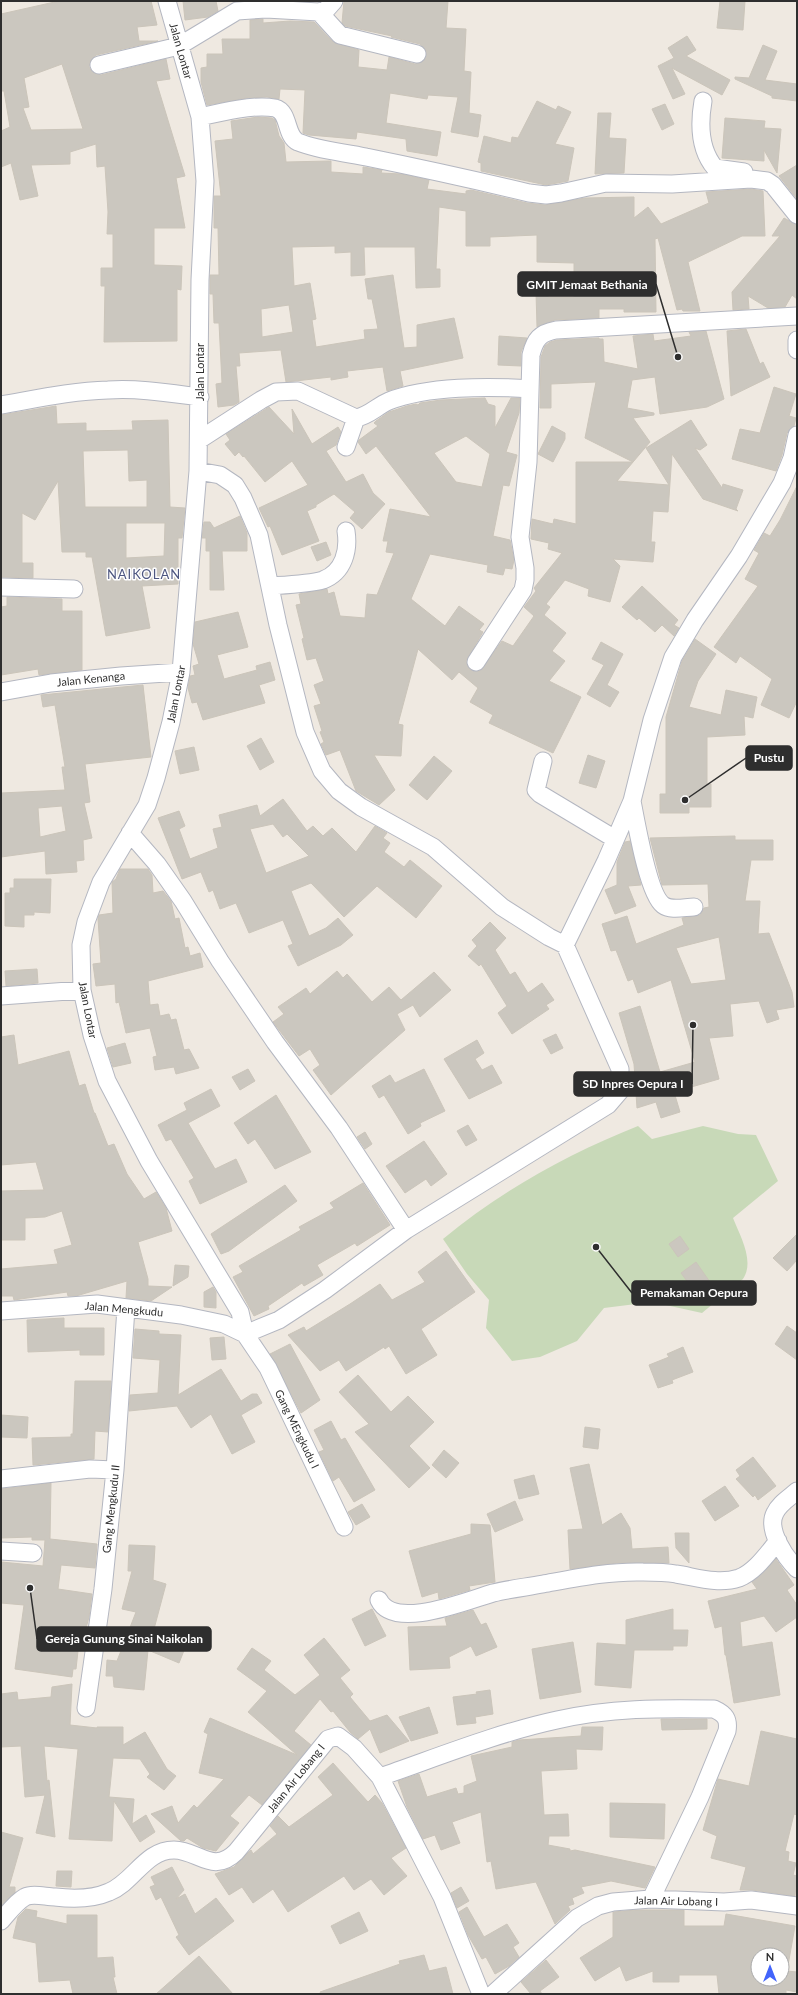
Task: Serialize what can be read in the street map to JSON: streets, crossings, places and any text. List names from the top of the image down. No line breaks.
{"streets":{"street":["Jalan Lontar","Jalan Kenanga","Jalan Mengkudu","Gang MEngkudu I","Gang Mengkudu II","Jalan Air Lobang I"]},"crossings":[["Jalan Lontar","Jalan Kenanga"],["Jalan Lontar","Jalan Mengkudu"],["Jalan Lontar","Gang MEngkudu I"],["Jalan Mengkudu","Gang MEngkudu I"],["Jalan Mengkudu","Gang Mengkudu II"]],"districts":["NAIKOLAN"],"places":["GMIT Jemaat Bethania","Pustu","SD Inpres Oepura I","Pemakaman Oepura","Gereja Gunung Sinai Naikolan"],"north":"top"}
